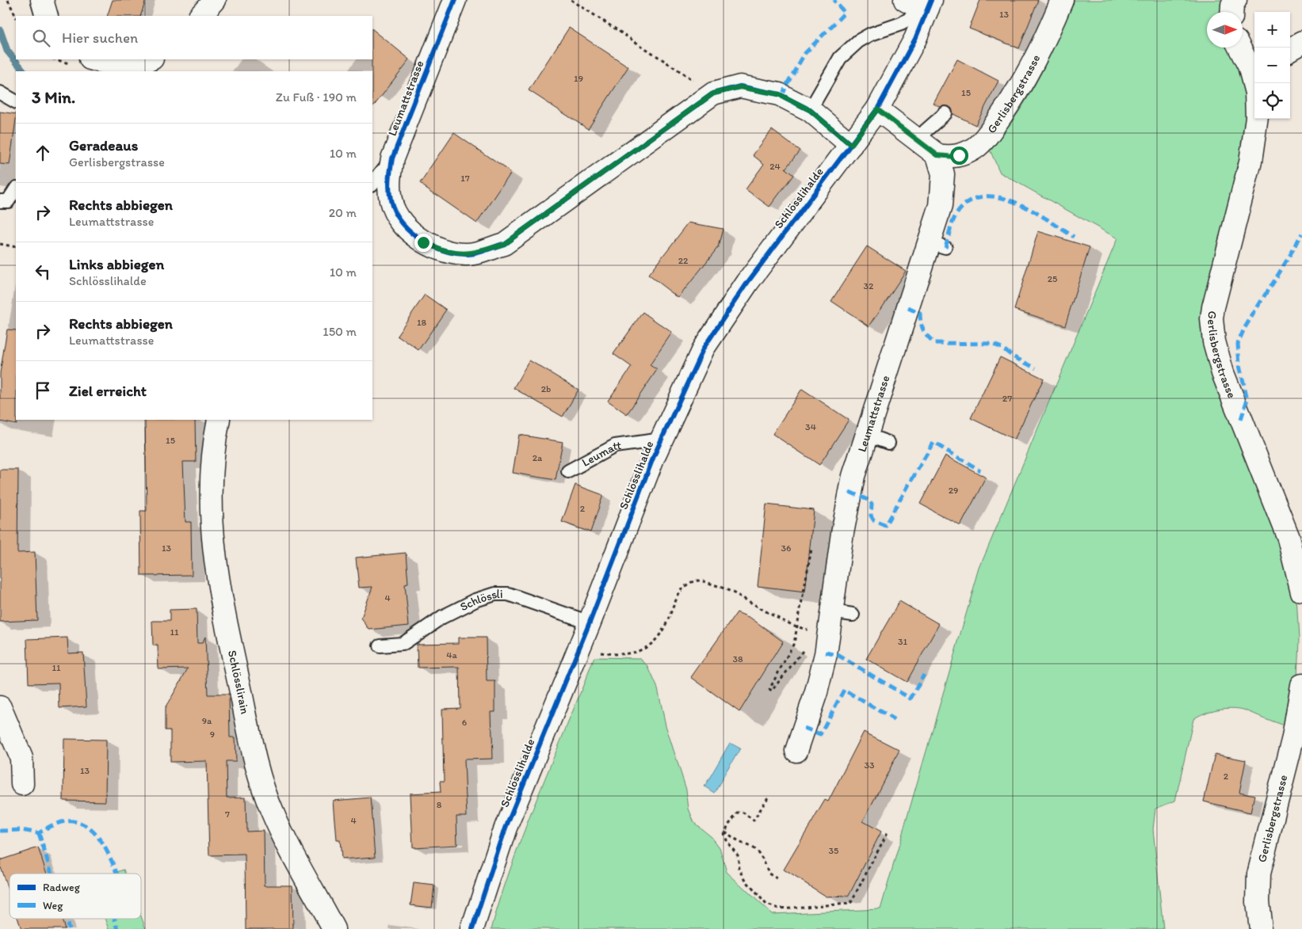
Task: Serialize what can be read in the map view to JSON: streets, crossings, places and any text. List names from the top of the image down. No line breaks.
{"streets":{"street":["Gerlisbergstrasse","Leumattstrasse","Schlösslihalde","Schlösslirain"],"lane":["Leumatt","Schlössli"]},"crossings":[["Gerlisbergstrasse","Leumattstrasse"],["Leumattstrasse","Schlösslihalde"],["Schlösslihalde","Leumatt"],["Schlösslihalde","Schlössli"]],"house_numbers":["13","19","15","24","17","22","25","32","18","2b","27","34","15","2a","29","2","13","36","4","11","31","4a","38","11","9a","6","9","33","13","2","8","7","4","35"],"legend":["Radweg","Weg"],"north":"right","page":{"map_buttons":["+","−"],"search":"Hier suchen","heading":["3 Min.","Zu Fuß · 190 m"],"list":[["Geradeaus","Gerlisbergstrasse","10 m"],["Rechts abbiegen","Leumattstrasse","20 m"],["Links abbiegen","Schlösslihalde","10 m"],["Rechts abbiegen","Leumattstrasse","150 m"],"Ziel erreicht"]}}
